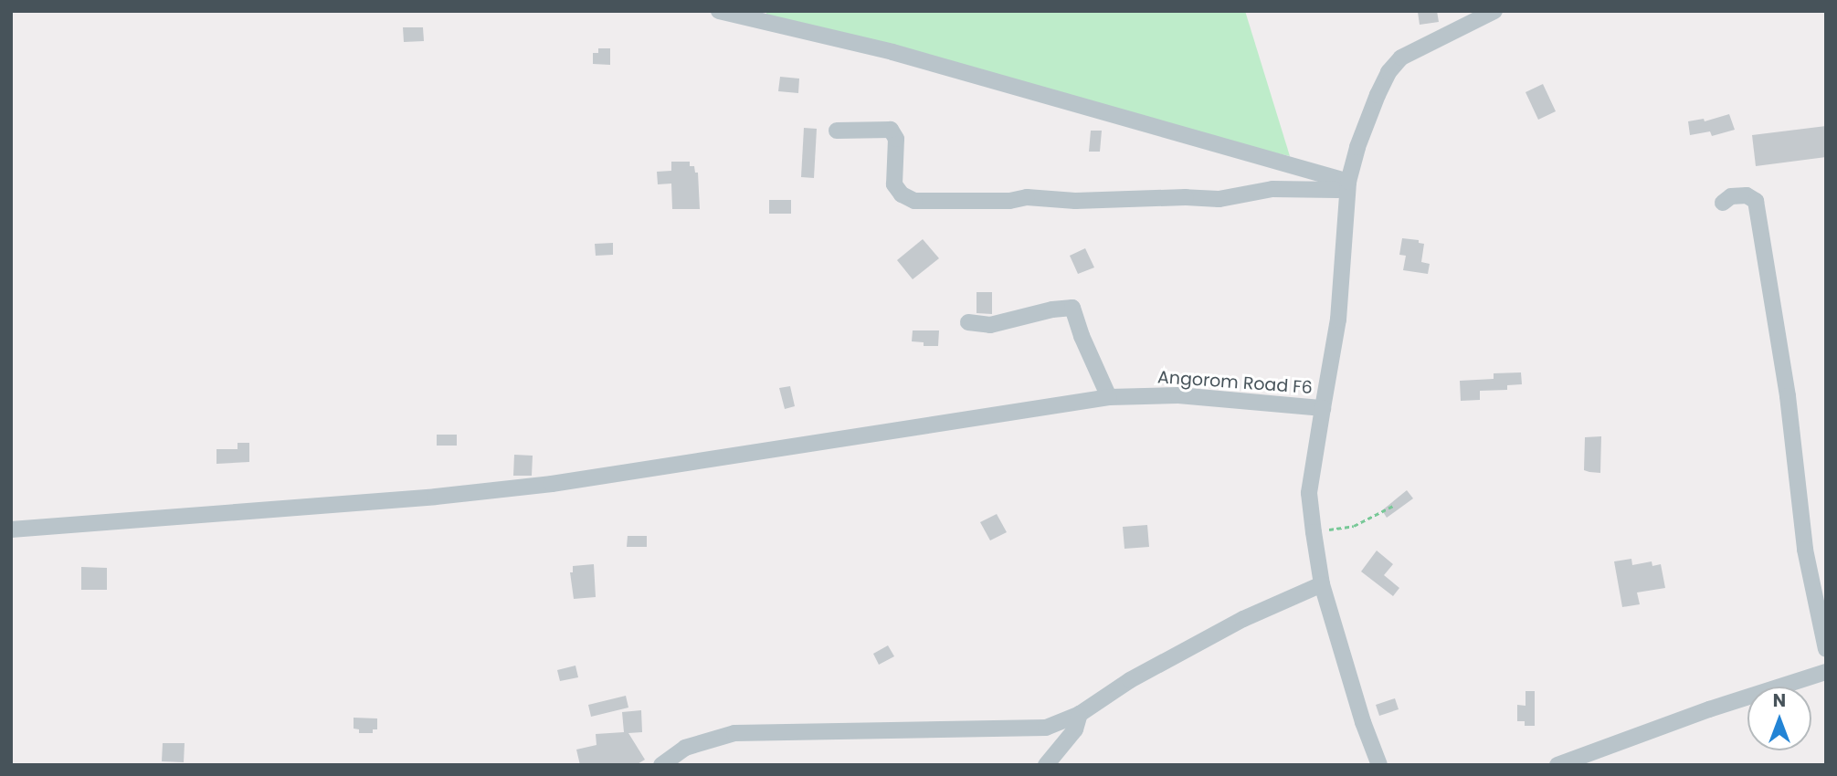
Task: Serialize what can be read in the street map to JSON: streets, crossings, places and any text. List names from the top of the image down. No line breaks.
{"streets":{"street":["Angorom Road F6"]},"north":"top"}
